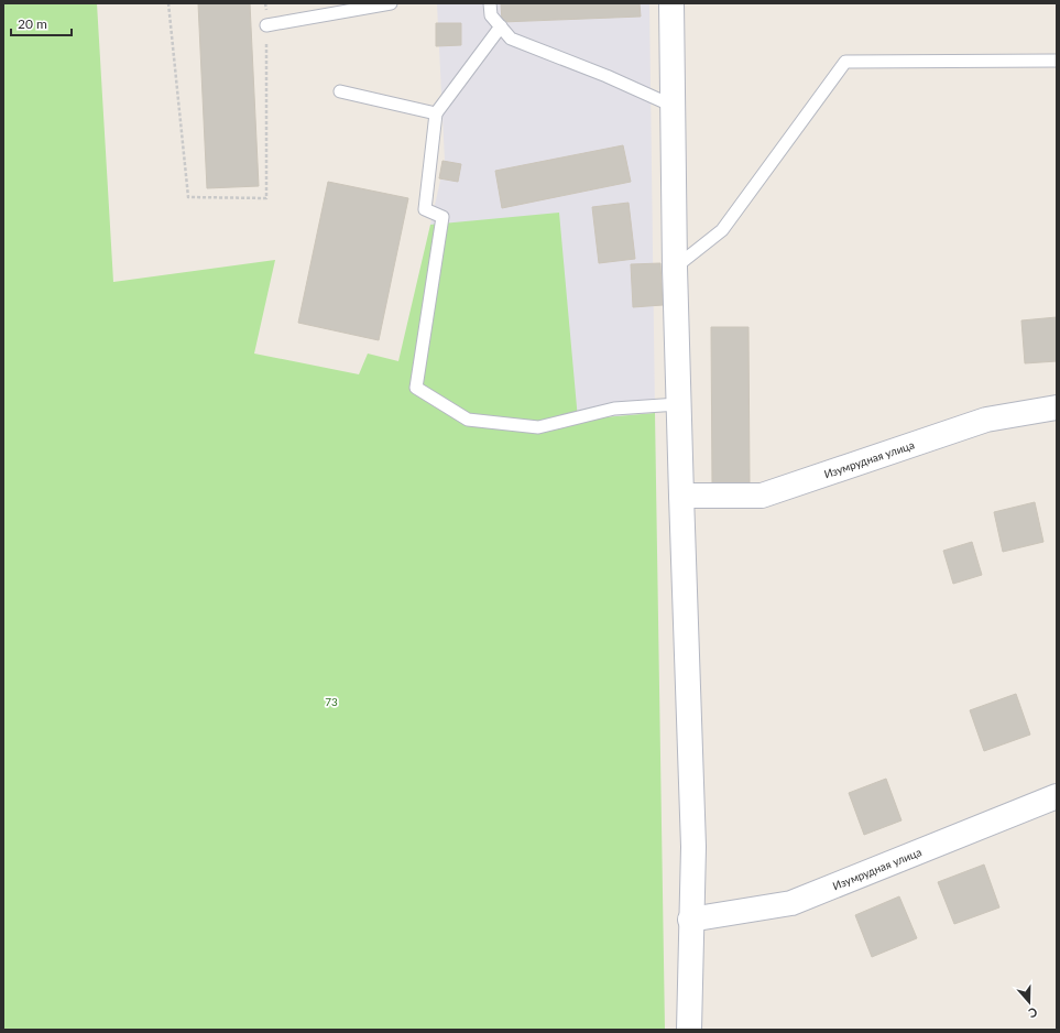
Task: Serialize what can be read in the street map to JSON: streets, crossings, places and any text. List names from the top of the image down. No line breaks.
{"streets":{"street":["Изумрудная улица"]},"parks":["73"],"scale_bar":"20 m","north":"bottom"}
